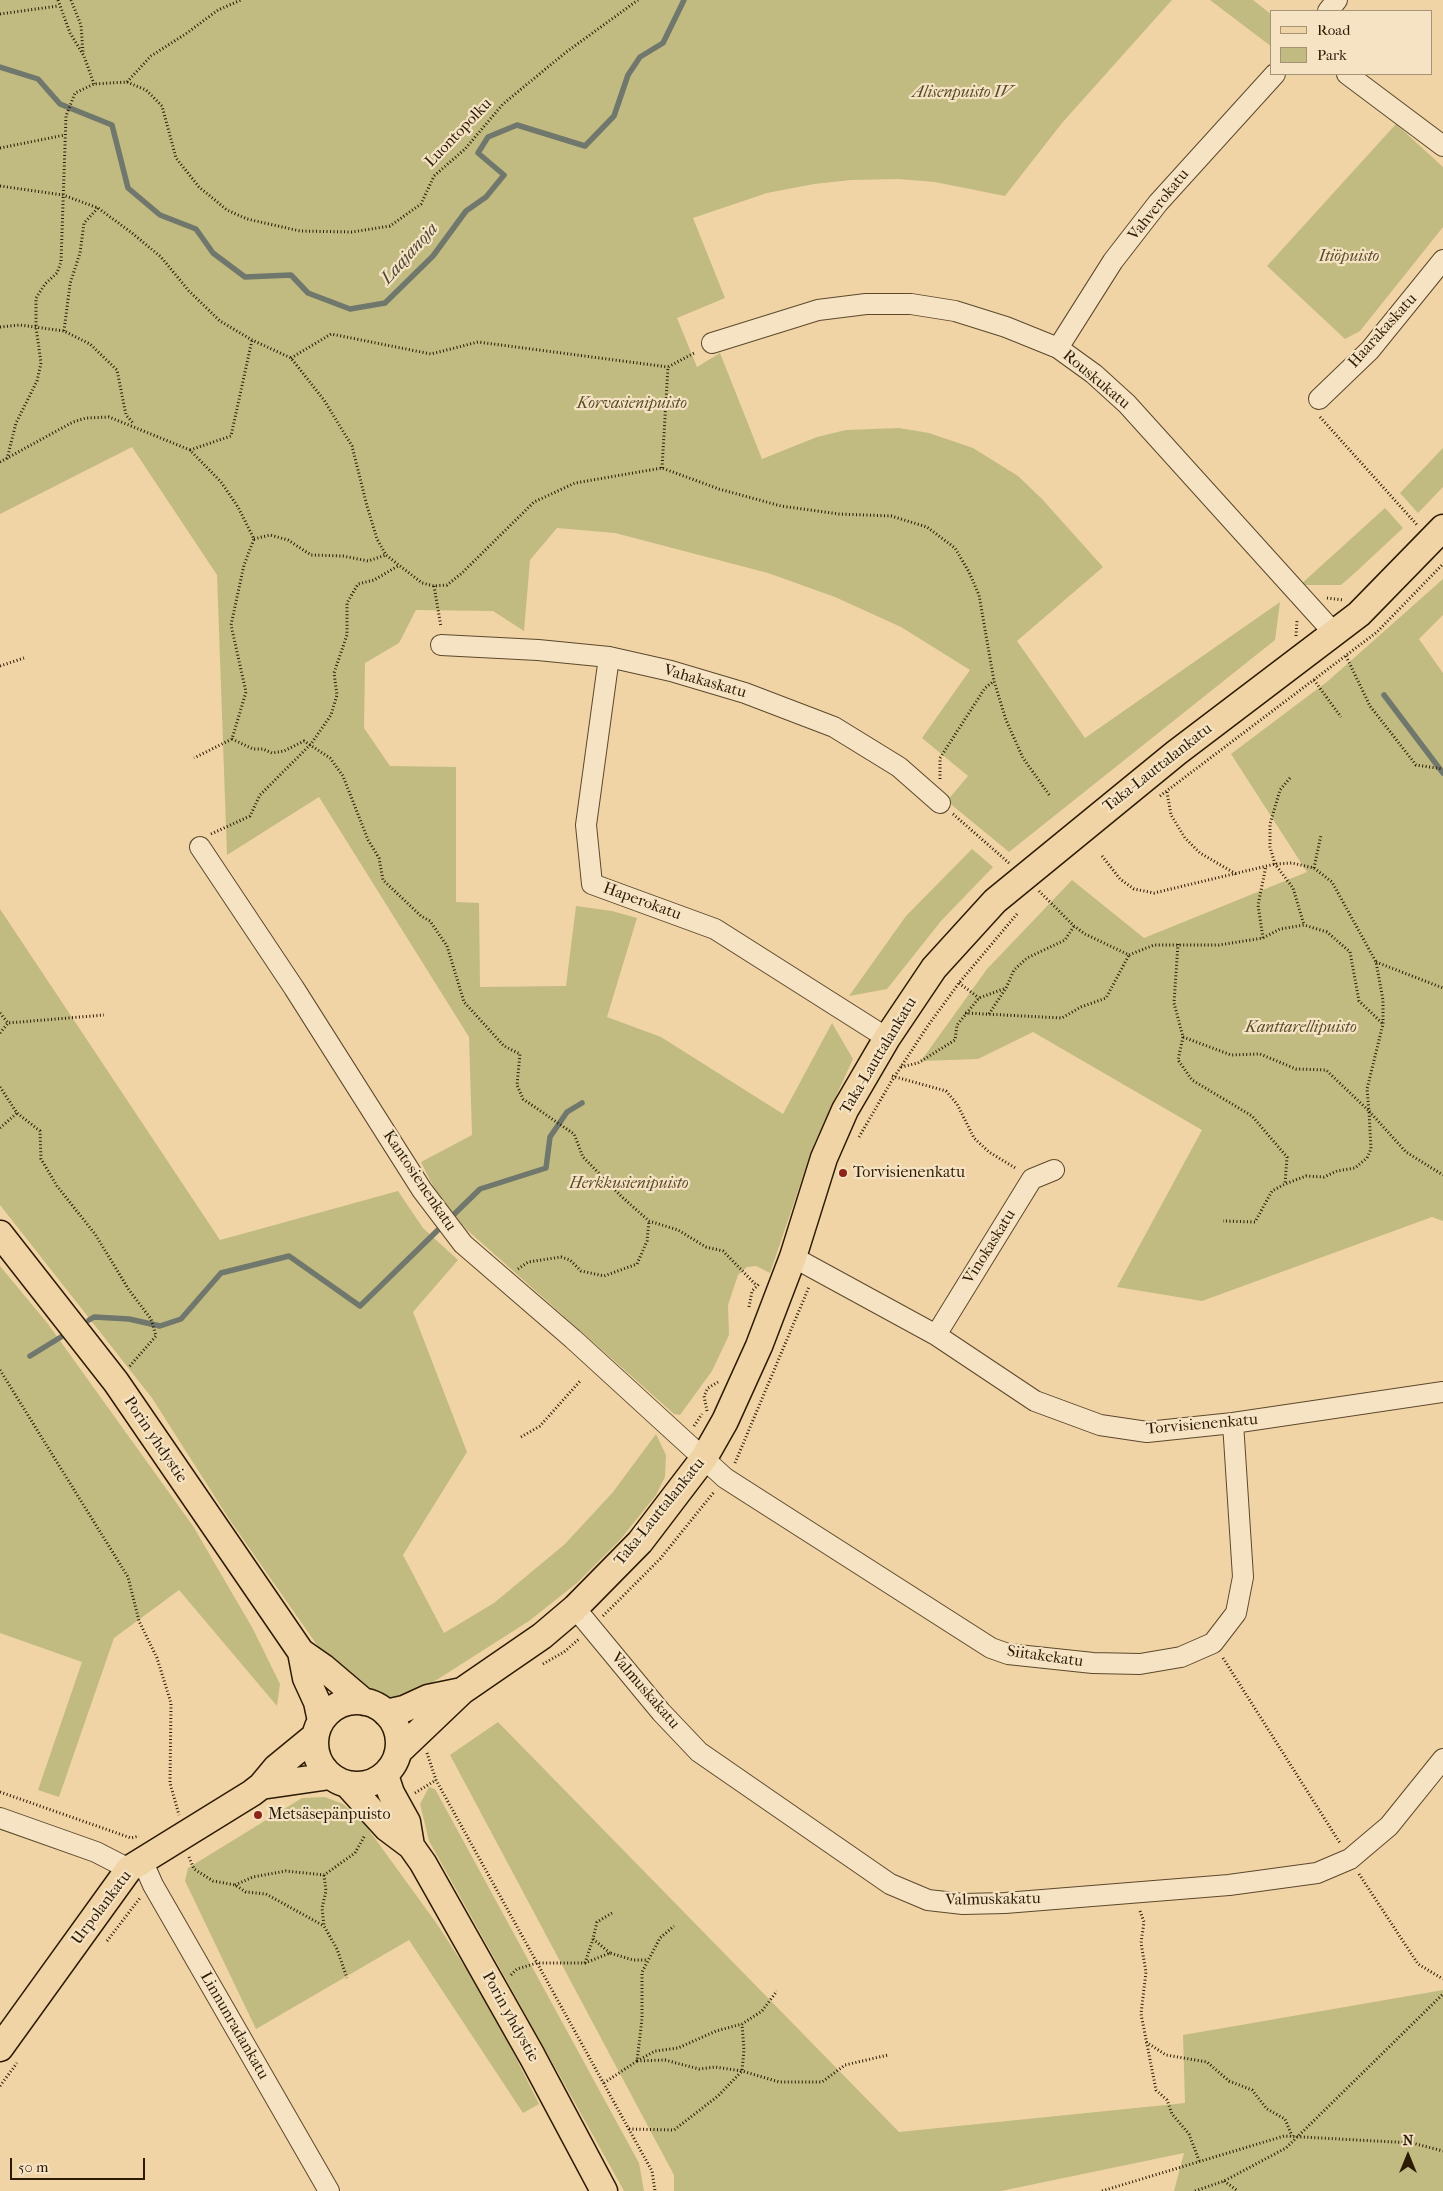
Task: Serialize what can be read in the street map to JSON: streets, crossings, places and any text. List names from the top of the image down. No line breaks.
{"streets":{"main road":["Taka-Lauttalankatu","Porin yhdystie","Urpolankatu"],"street":["Vahverokatu","Haarakaskatu","Rouskukatu","Vahakaskatu","Haperokatu","Kantosienenkatu","Vinokaskatu","Torvisienenkatu","Siitakekatu","Valmuskakatu","Linnunradankatu"],"path":["Luontopolku"]},"crossings":[["Vahverokatu","Rouskukatu"],["Rouskukatu","Taka-Lauttalankatu"],["Vahakaskatu","Haperokatu"],["Taka-Lauttalankatu","Haperokatu"],["Taka-Lauttalankatu","Kantosienenkatu"],["Taka-Lauttalankatu","Torvisienenkatu"],["Taka-Lauttalankatu","Porin yhdystie"],["Taka-Lauttalankatu","Siitakekatu"],["Taka-Lauttalankatu","Valmuskakatu"],["Taka-Lauttalankatu","Urpolankatu"],["Kantosienenkatu","Siitakekatu"],["Vinokaskatu","Torvisienenkatu"],["Torvisienenkatu","Siitakekatu"],["Porin yhdystie","Urpolankatu"],["Urpolankatu","Linnunradankatu"]],"water":["Laajanoja"],"parks":["Alisenpuisto IV","Itiöpuisto","Korvasienipuisto","Kanttarellipuisto","Herkkusienipuisto"],"places":["Torvisienenkatu","Metsäsepänpuisto"],"legend":["Road","Park"],"scale_bar":"50 m","north":"top"}
